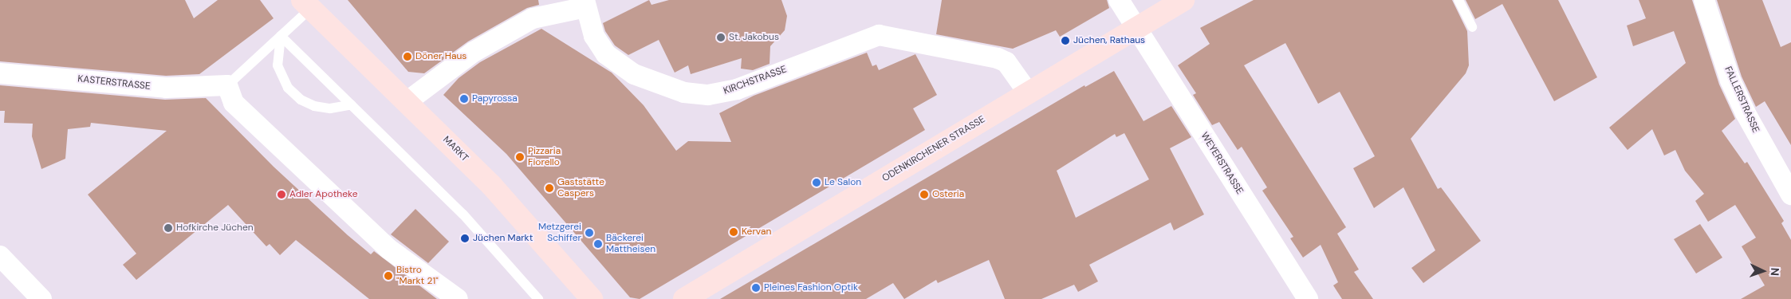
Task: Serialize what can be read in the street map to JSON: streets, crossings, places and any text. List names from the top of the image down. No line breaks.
{"streets":{"main road":["MARKT","ODENKIRCHENER STRASSE"],"street":["KIRCHSTRASSE","KASTERSTRASSE","FALLERSTRASSE","WEYERSTRASSE"]},"crossings":[["KIRCHSTRASSE","MARKT"],["KIRCHSTRASSE","ODENKIRCHENER STRASSE"],["ODENKIRCHENER STRASSE","WEYERSTRASSE"]],"places":["St. Jakobus","Jüchen, Rathaus","Döner Haus","Papyrossa","Pizzaria Fiorello","Le Salon","Gaststätte Caspers","Adler Apotheke","Osteria","Hofkirche Jüchen","Kervan","Metzgerei Schiffer","Jüchen Markt","Bäckerei Mattheisen","Bistro \"Markt 21\"","Pleines Fashion Optik"],"north":"right"}
